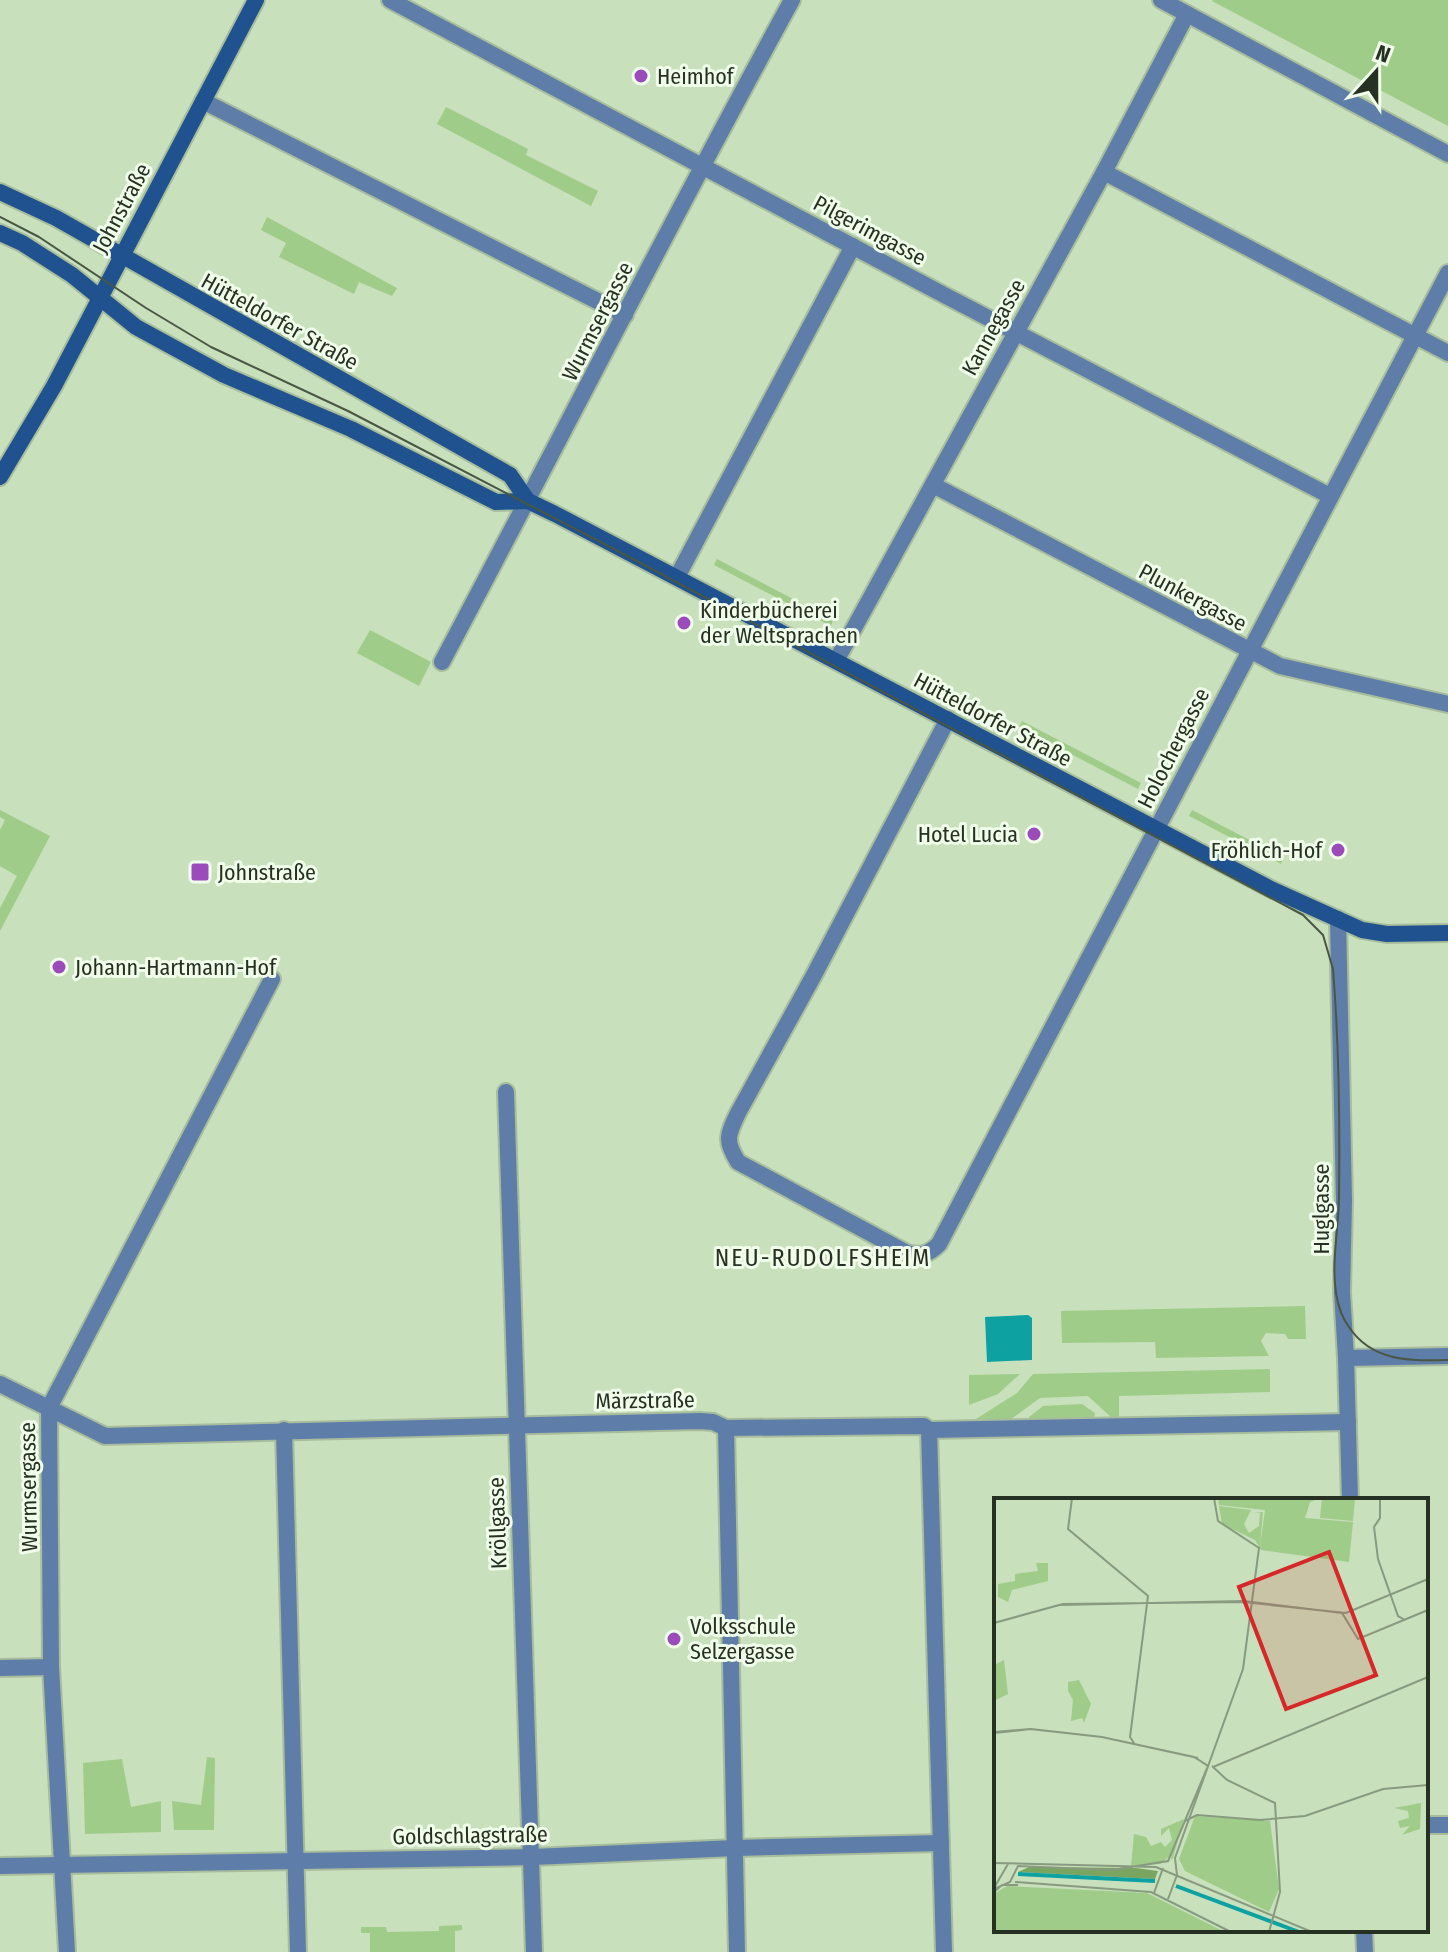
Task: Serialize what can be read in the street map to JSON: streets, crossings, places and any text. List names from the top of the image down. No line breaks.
{"streets":{"main road":["Johnstraße","Hütteldorfer Straße"],"street":["Pilgerimgasse","Wurmsergasse","Kannegasse","Plunkergasse","Holochergasse","Huglgasse","Märzstraße","Kröllgasse","Goldschlagstraße"]},"crossings":[["Johnstraße","Hütteldorfer Straße"],["Pilgerimgasse","Wurmsergasse"],["Pilgerimgasse","Kannegasse"],["Pilgerimgasse","Holochergasse"],["Hütteldorfer Straße","Wurmsergasse"],["Hütteldorfer Straße","Kannegasse"],["Hütteldorfer Straße","Holochergasse"],["Hütteldorfer Straße","Huglgasse"],["Wurmsergasse","Märzstraße"],["Wurmsergasse","Goldschlagstraße"],["Kannegasse","Plunkergasse"],["Plunkergasse","Holochergasse"],["Huglgasse","Märzstraße"],["Märzstraße","Kröllgasse"],["Kröllgasse","Goldschlagstraße"]],"districts":["NEU-RUDOLFSHEIM"],"places":{"other":["Heimhof","Kinderbücherei der Weltsprachen","Hotel Lucia","Fröhlich-Hof","Johann-Hartmann-Hof","Volksschule Selzergasse"],"transit":["Johnstraße"]},"north":"top"}
